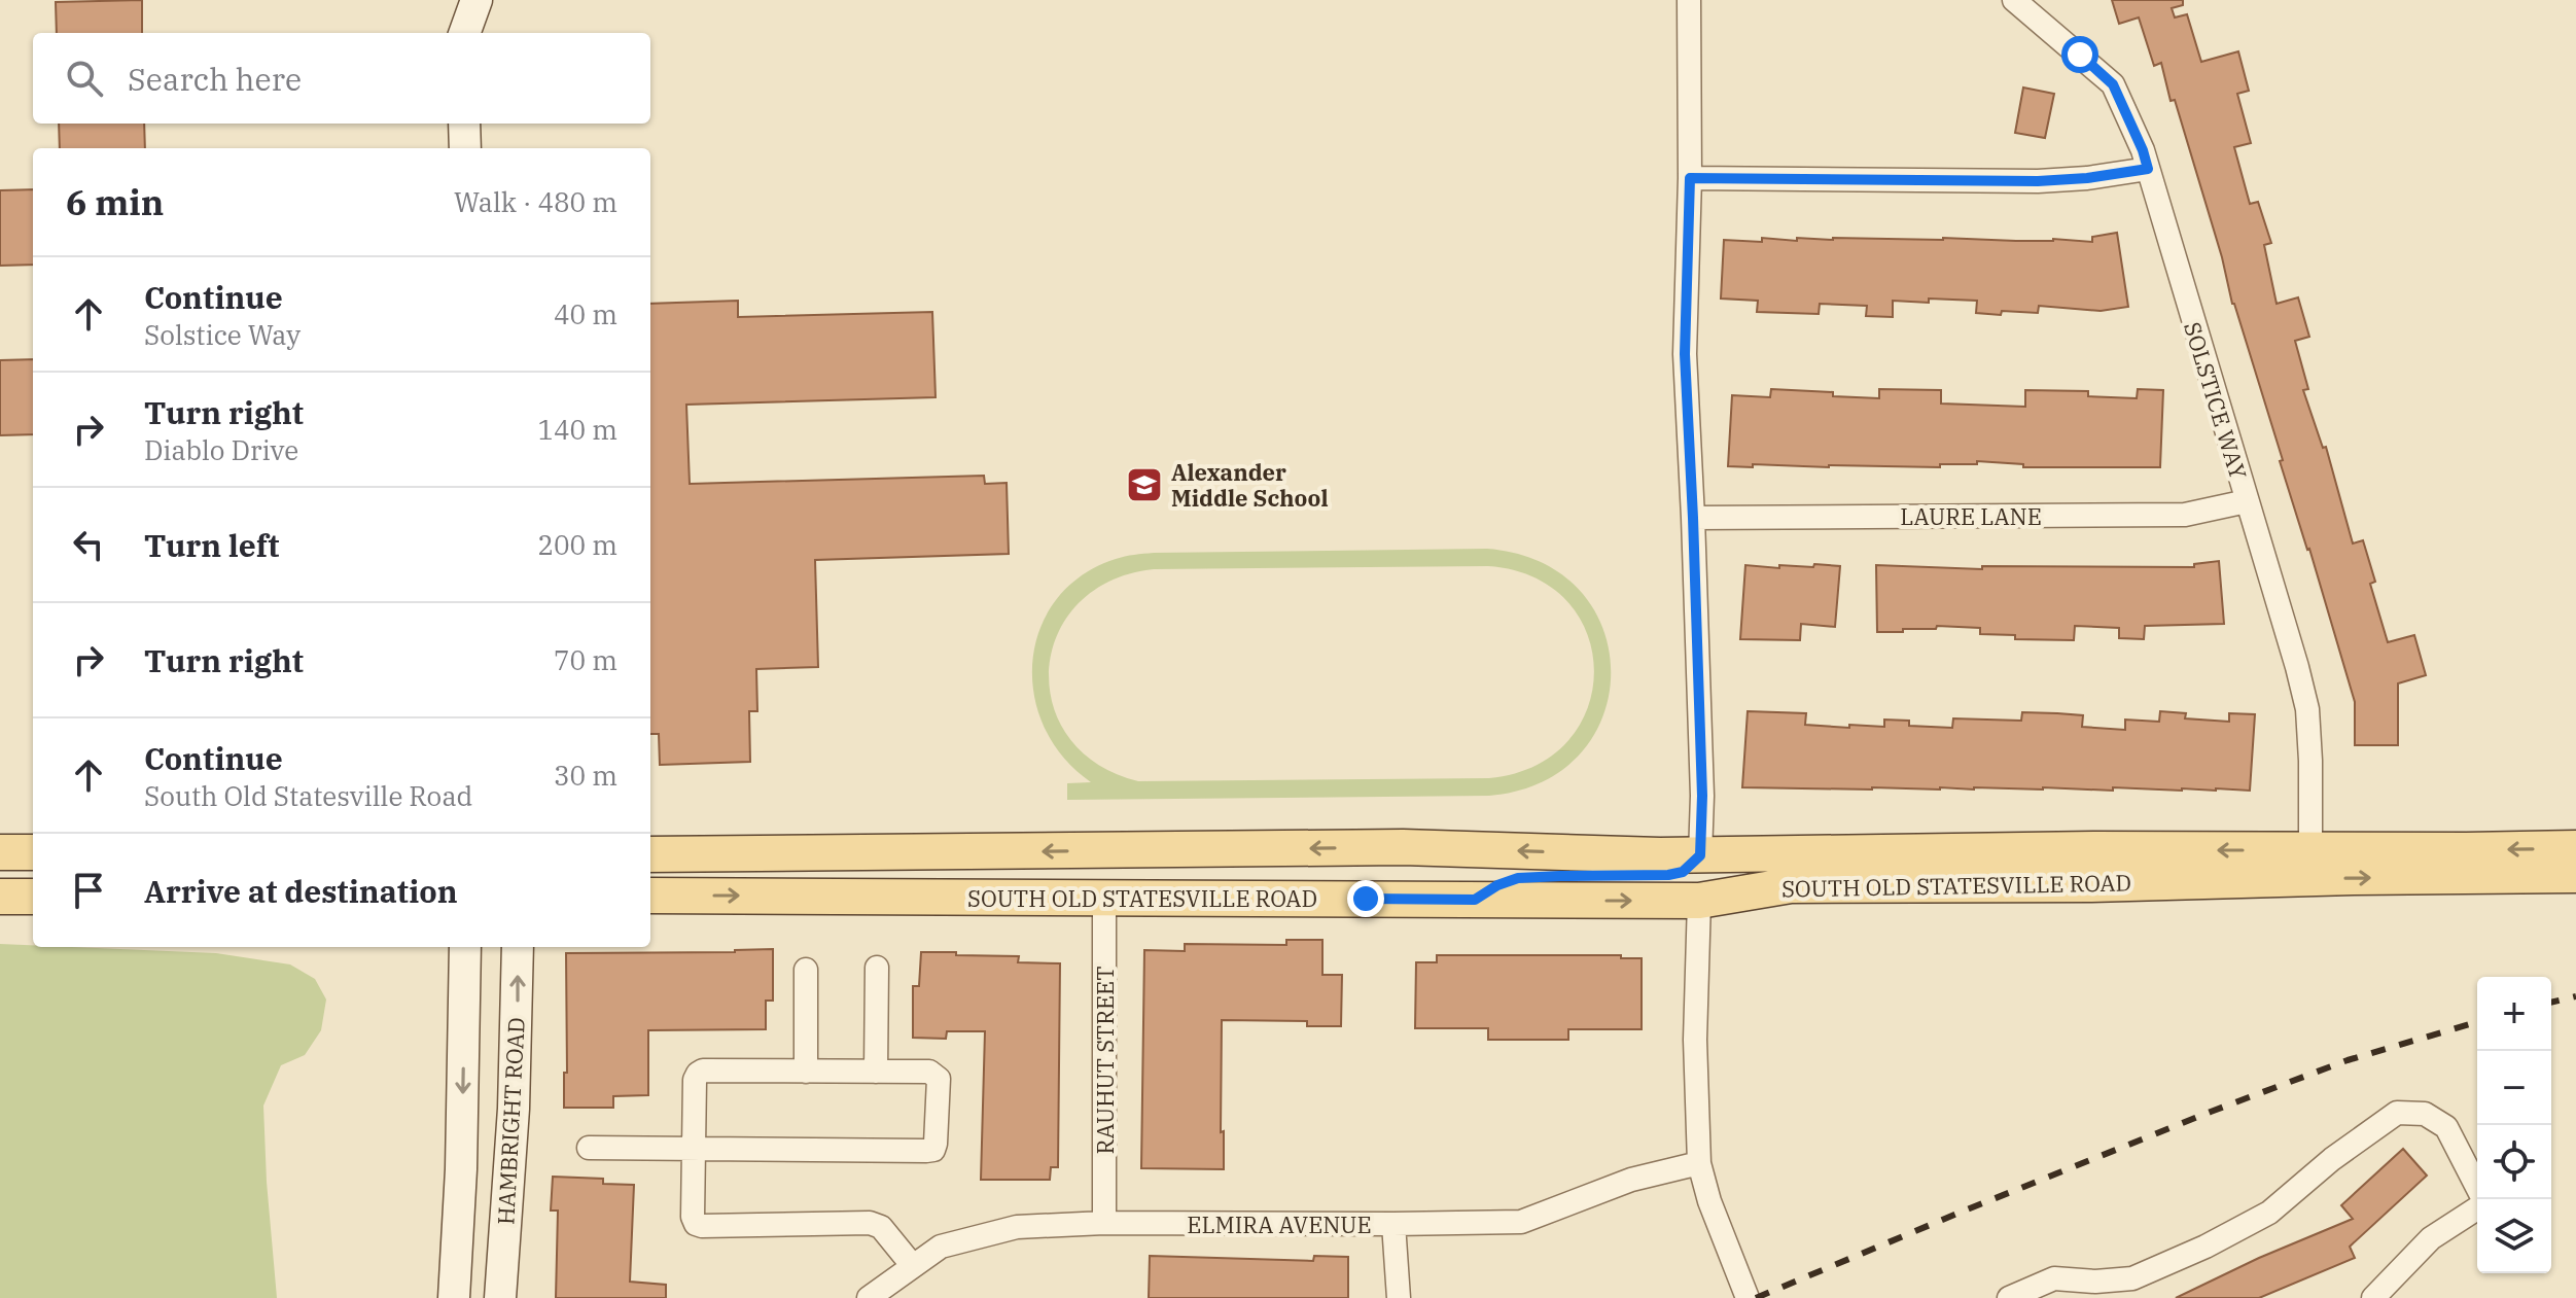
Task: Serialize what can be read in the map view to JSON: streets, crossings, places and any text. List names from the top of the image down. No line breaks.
{"streets":{"main road":["SOUTH OLD STATESVILLE ROAD"],"street":["SOLSTICE WAY","LAURE LANE","RAUHUT STREET","HAMBRIGHT ROAD","ELMIRA AVENUE"]},"crossings":[["SOLSTICE WAY","LAURE LANE"],["SOLSTICE WAY","SOUTH OLD STATESVILLE ROAD"],["SOUTH OLD STATESVILLE ROAD","RAUHUT STREET"],["RAUHUT STREET","ELMIRA AVENUE"]],"places":{"school or university":["Alexander Middle School"]},"page":{"search":"Search here","heading":["6 min","Walk · 480 m"],"list":[["Continue","Solstice Way","40 m"],["Turn right","Diablo Drive","140 m"],["Turn left","200 m"],["Turn right","70 m"],["Continue","South Old Statesville Road","30 m"],"Arrive at destination"],"map_buttons":["+","−"]}}
